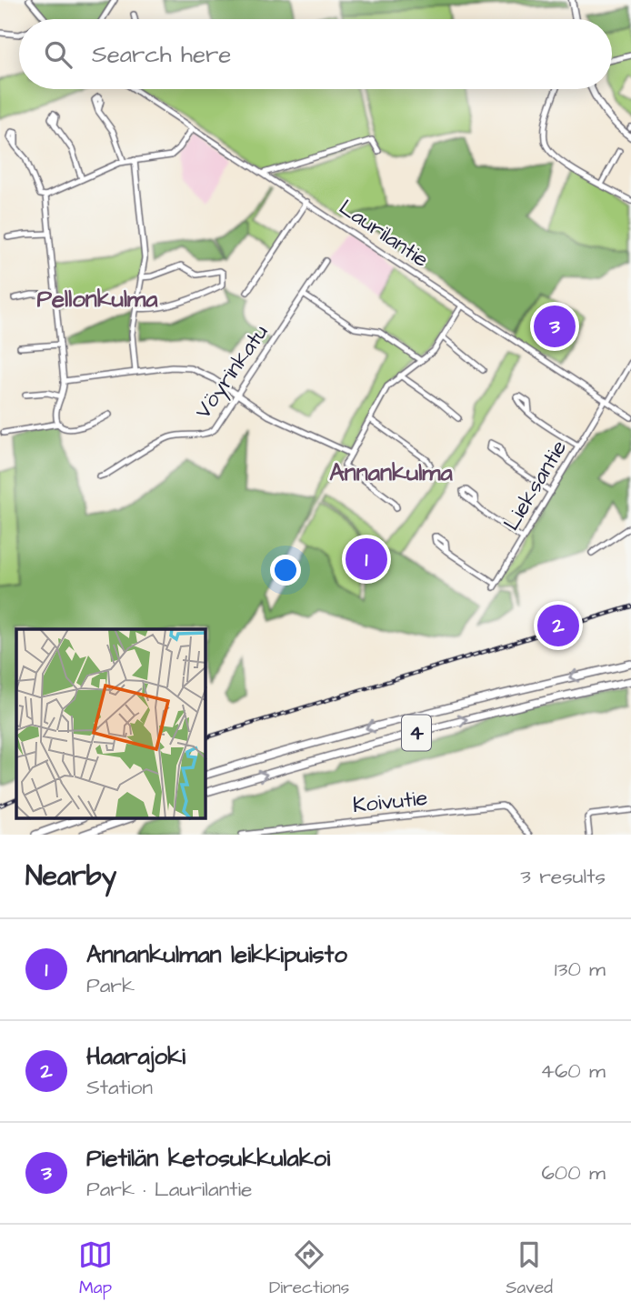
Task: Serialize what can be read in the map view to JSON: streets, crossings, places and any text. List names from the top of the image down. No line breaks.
{"streets":{"highway":["4"],"street":["Laurilantie","Vöyrinkatu","Lieksantie","Koivutie"]},"crossings":[["Laurilantie","Lieksantie"]],"districts":["Pellonkulma","Annankulma"],"page":{"search":"Search here","pins":["3","1","2"],"heading":["Nearby","3 results"],"list":[{"mark":"1","name":"Annankulman leikkipuisto","note":"Park","value":"130 m"},{"mark":"2","name":"Haarajoki","note":"Station","value":"460 m"},{"mark":"3","name":"Pietilän ketosukkulakoi","note":"Park · Laurilantie","value":"600 m"}],"nav":["Map","Directions","Saved"]}}
